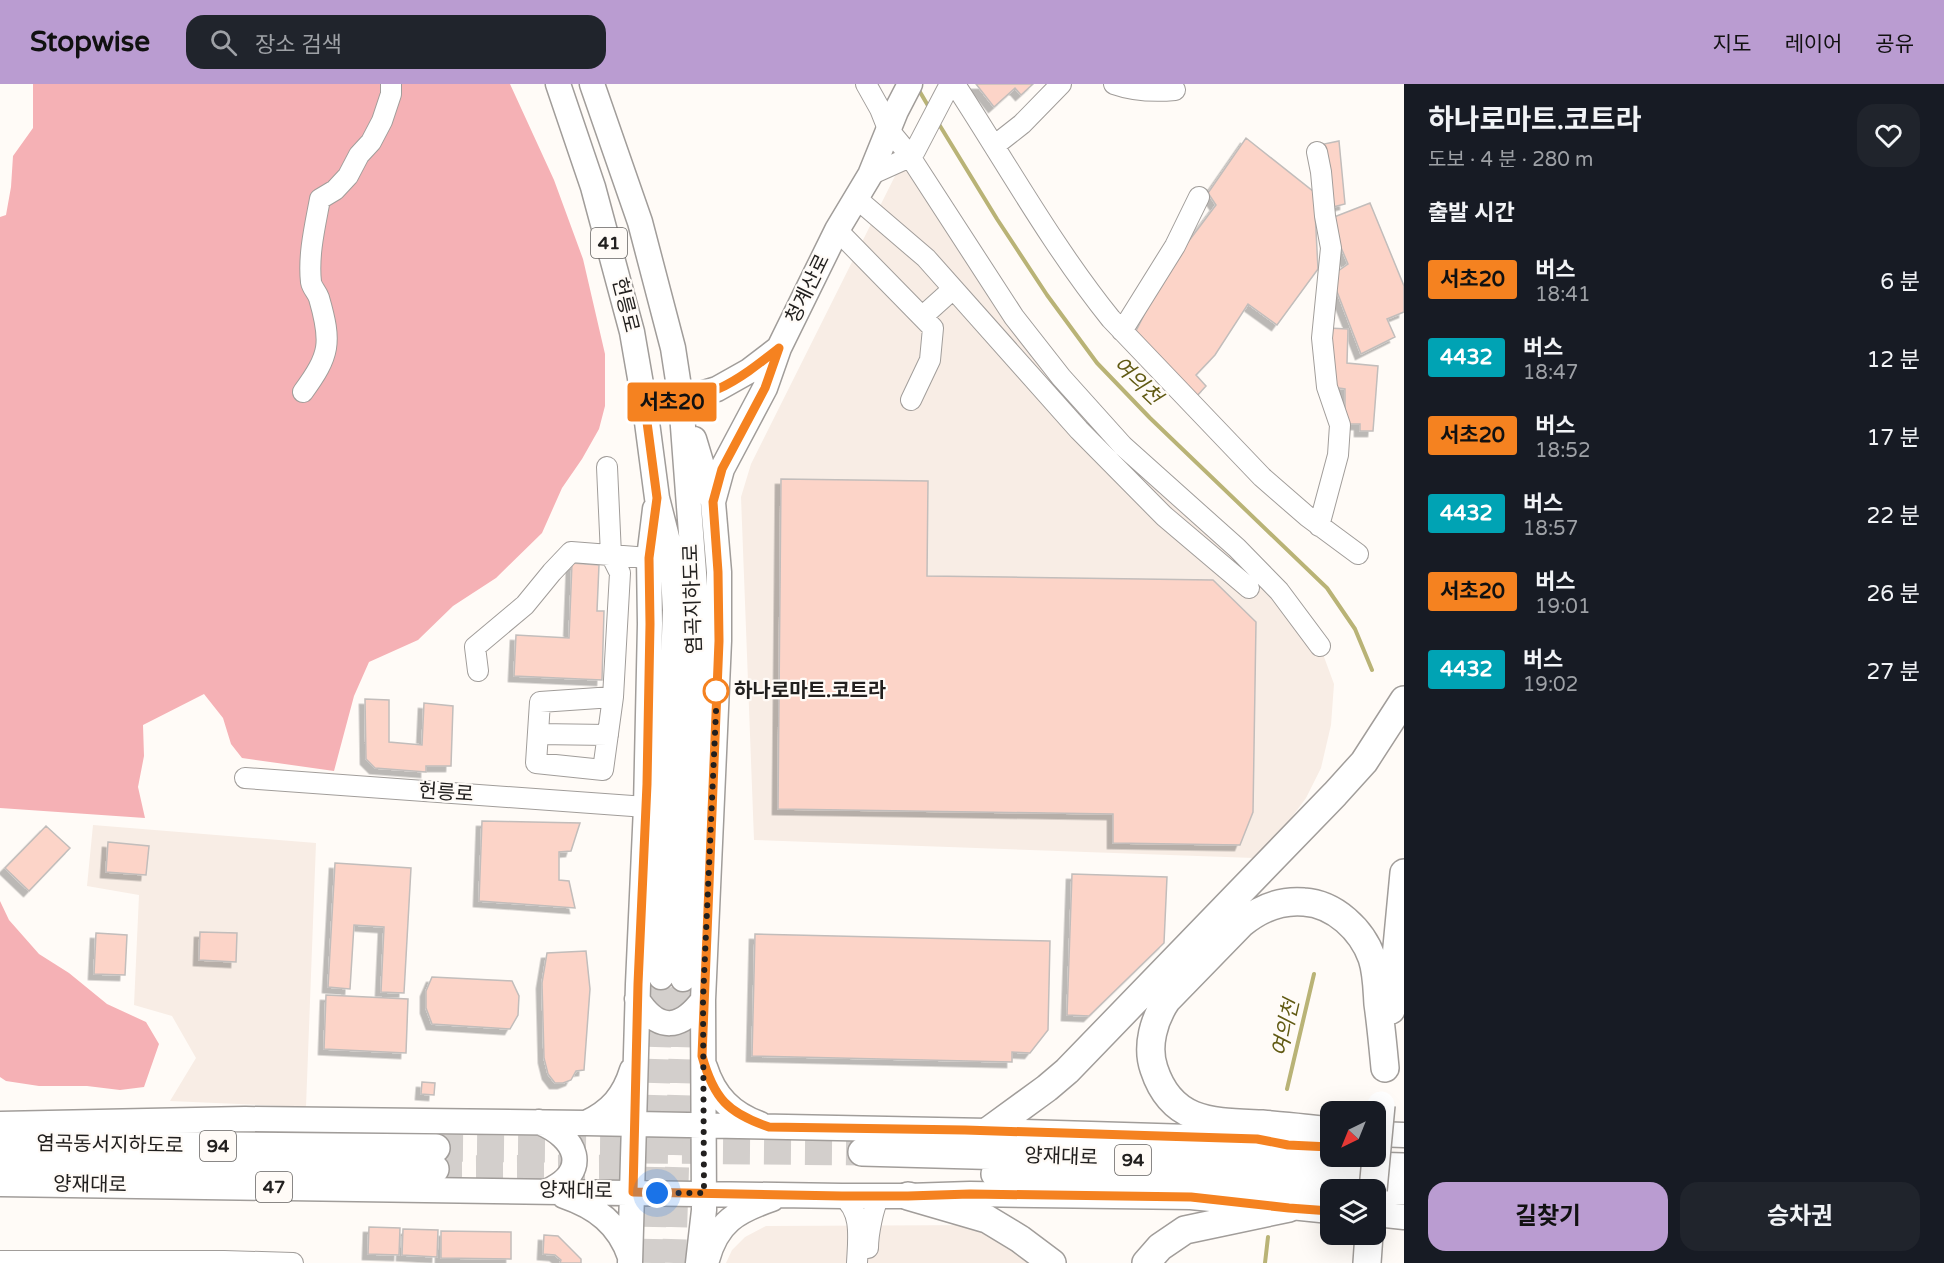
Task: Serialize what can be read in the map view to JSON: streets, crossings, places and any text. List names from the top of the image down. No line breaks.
{"streets":{"highway":["염곡동서지하도로","94","양재대로"],"main road":["41","청계산로","헌릉로","염곡지하도로","47"]},"crossings":[["청계산로","헌릉로"],["청계산로","염곡지하도로"],["헌릉로","염곡지하도로"]],"water":["여의천"],"places":["하나로마트.코트라"],"lines":["bus line 서초20"],"north":"bottom left","page":{"header":"Stopwise","search":"장소 검색","nav":["지도","레이어","공유"],"on_map":"서초20","heading":[["하나로마트.코트라","도보 · 4 분 · 280 m"],"출발 시간"],"list":[{"mark":"서초20","name":"버스","note":"18:41","value":"6 분"},{"mark":"4432","name":"버스","note":"18:47","value":"12 분"},{"mark":"서초20","name":"버스","note":"18:52","value":"17 분"},{"mark":"4432","name":"버스","note":"18:57","value":"22 분"},{"mark":"서초20","name":"버스","note":"19:01","value":"26 분"},{"mark":"4432","name":"버스","note":"19:02","value":"27 분"}],"buttons":["길찾기","승차권"]}}
